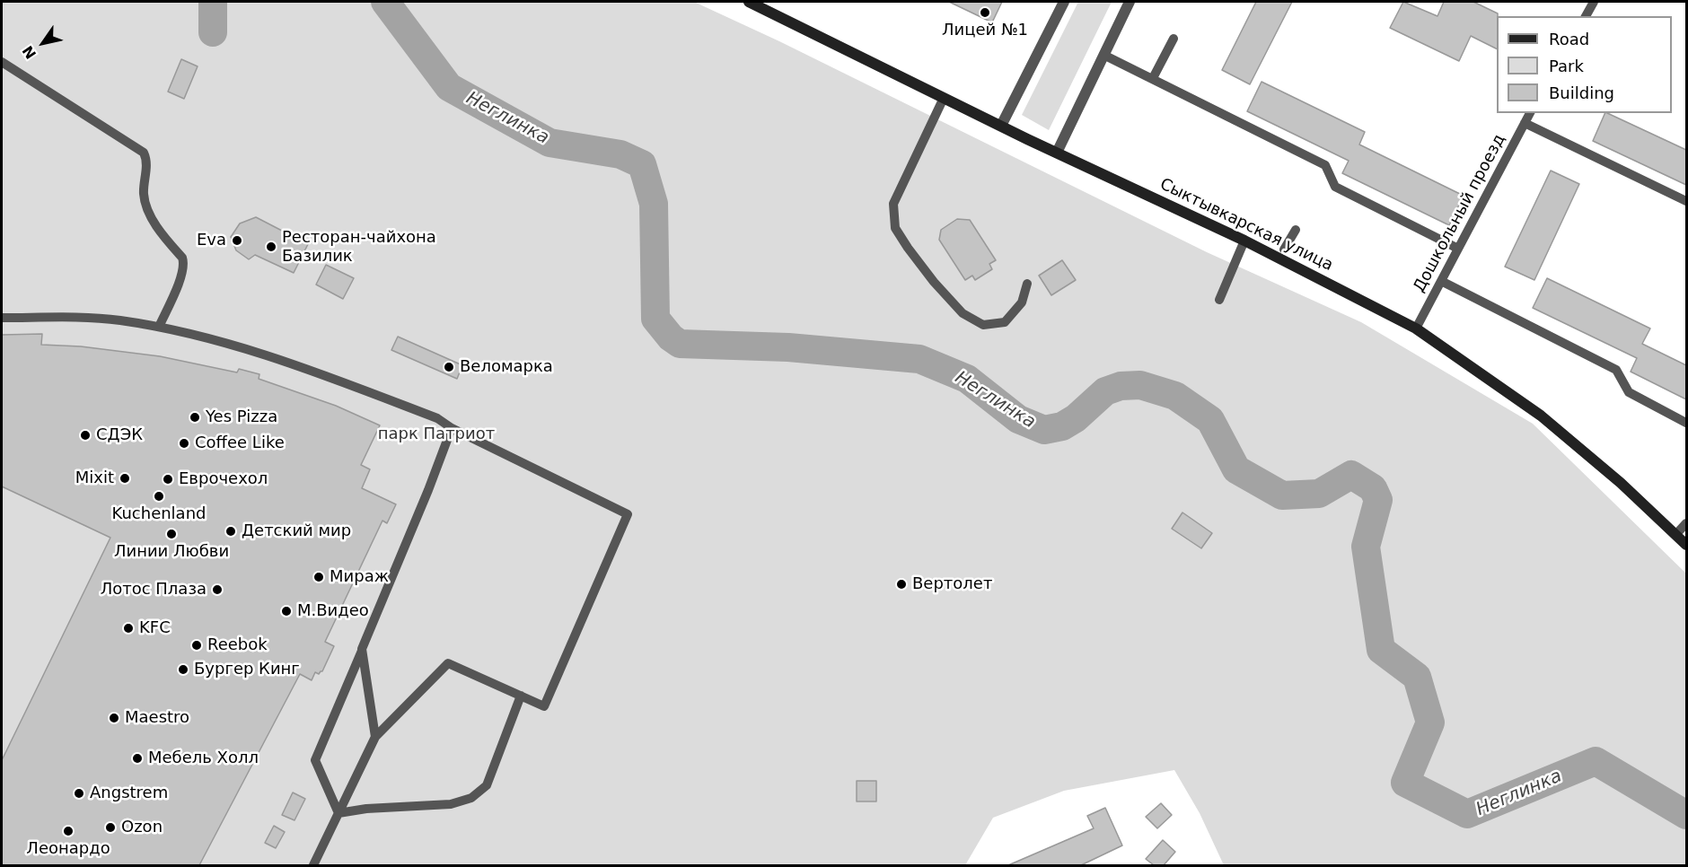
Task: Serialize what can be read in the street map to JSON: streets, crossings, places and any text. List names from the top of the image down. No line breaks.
{"streets":{"street":["Сыктывкарская улица"],"lane":["Дошкольный проезд"]},"crossings":[["Дошкольный проезд","Сыктывкарская улица"]],"water":["Неглинка"],"parks":["парк Патриот"],"places":["Лицей №1","Eva","Ресторан-чайхона Базилик","Веломарка","Yes Pizza","СДЭК","Coffee Like","Mixit","Еврочехол","Kuchenland","Детский мир","Линии Любви","Мираж","Вертолет","Лотос Плаза","М.Видео","KFC","Reebok","Бургер Кинг","Maestro","Мебель Холл","Angstrem","Ozon","Леонардо"],"legend":["Road","Park","Building"],"north":"bottom left"}
